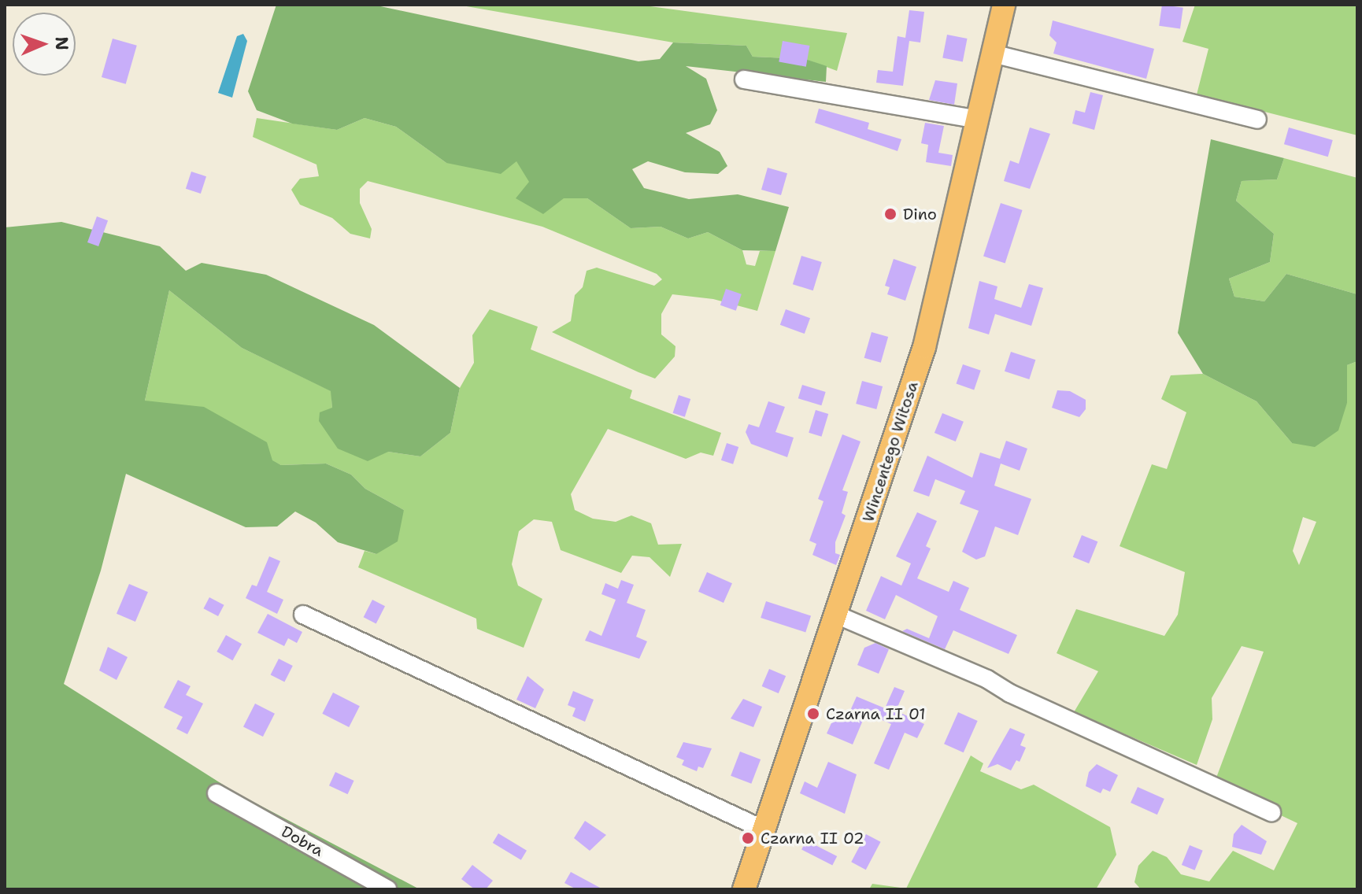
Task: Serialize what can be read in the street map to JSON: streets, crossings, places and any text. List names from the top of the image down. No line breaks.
{"streets":{"main road":["Wincentego Witosa"],"street":["Dobra"]},"places":["Dino","Czarna II 01","Czarna II 02"],"north":"right"}
